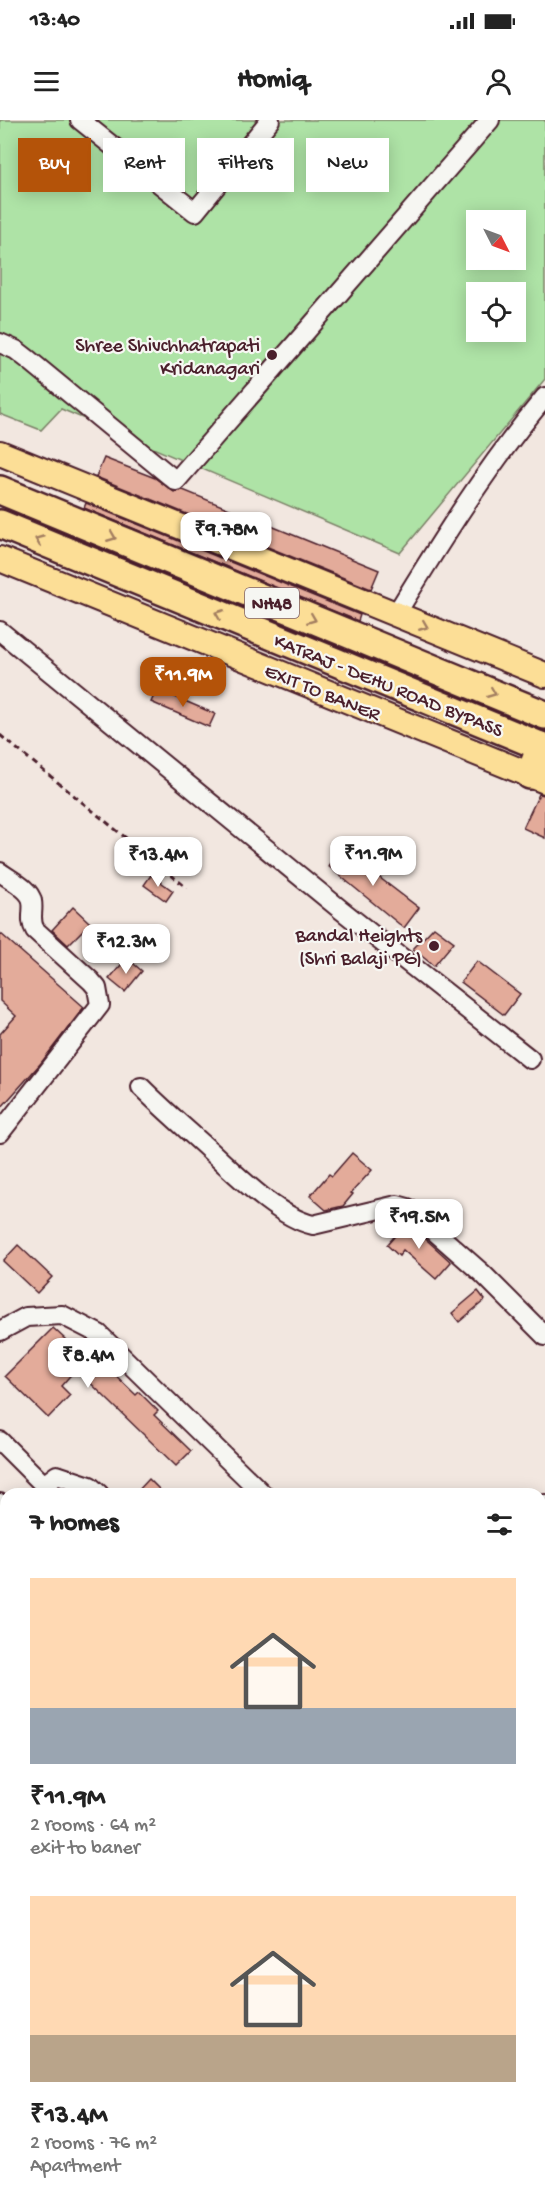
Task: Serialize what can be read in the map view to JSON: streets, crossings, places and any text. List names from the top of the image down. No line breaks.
{"streets":{"highway":["NH48","KATRAJ - DEHU ROAD BYPASS"],"main road":["EXIT TO BANER"]},"places":["Shree Shivchhatrapati Kridanagari","Bandal Heights (Shri Balaji PG)"],"north":"bottom right","page":{"status":"13:40","header":"Homiq","chip":["Buy","Rent","Filters","New"],"price":["₹9.78M","₹11.9M","₹11.9M","₹13.4M","₹12.3M","₹19.5M","₹8.4M"],"heading":"7 homes","list":[{"name":"₹11.9M","note":"2 rooms · 64 m² · exit to baner"},{"name":"₹13.4M","note":"2 rooms · 76 m² · Apartment"}]}}
